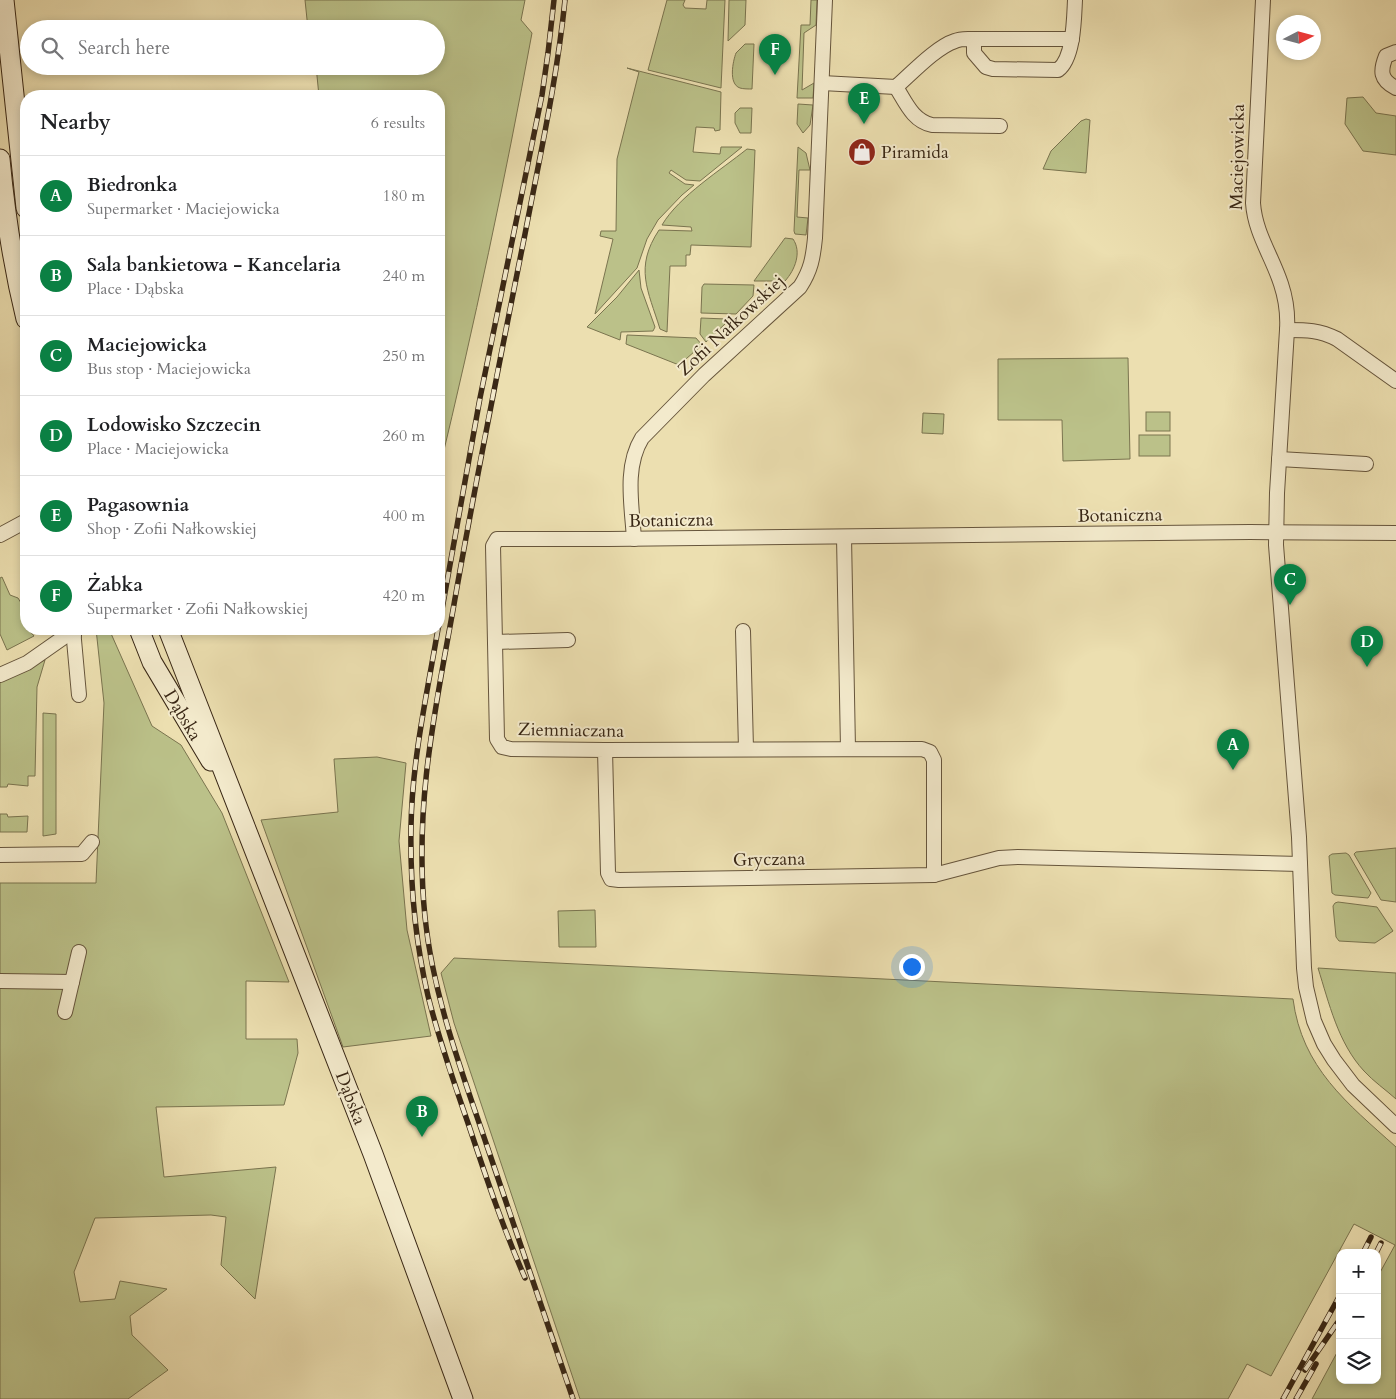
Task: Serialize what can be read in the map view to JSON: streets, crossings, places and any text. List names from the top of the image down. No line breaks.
{"streets":{"street":["Maciejowicka","Zofii Nałkowskiej","Botaniczna","Dąbska","Ziemniaczana","Gryczana"]},"crossings":[["Maciejowicka","Botaniczna"],["Zofii Nałkowskiej","Botaniczna"],["Botaniczna","Ziemniaczana"],["Ziemniaczana","Gryczana"]],"places":{"shop":["Piramida"]},"north":"right","page":{"search":"Search here","pins":["F","E","C","D","A","B"],"heading":["Nearby","6 results"],"list":[{"mark":"A","name":"Biedronka","note":"Supermarket · Maciejowicka","value":"180 m"},{"mark":"B","name":"Sala bankietowa - Kancelaria","note":"Place · Dąbska","value":"240 m"},{"mark":"C","name":"Maciejowicka","note":"Bus stop · Maciejowicka","value":"250 m"},{"mark":"D","name":"Lodowisko Szczecin","note":"Place · Maciejowicka","value":"260 m"},{"mark":"E","name":"Pagasownia","note":"Shop · Zofii Nałkowskiej","value":"400 m"},{"mark":"F","name":"Żabka","note":"Supermarket · Zofii Nałkowskiej","value":"420 m"}],"map_buttons":["+","−"]}}
